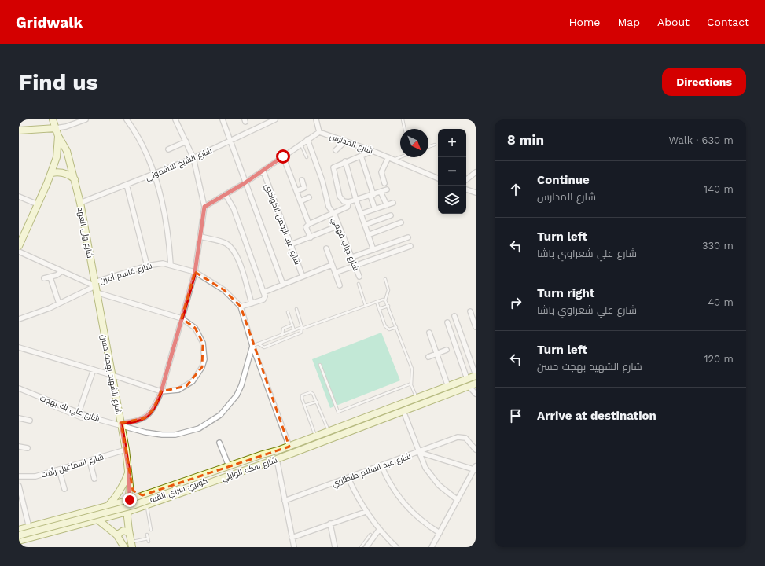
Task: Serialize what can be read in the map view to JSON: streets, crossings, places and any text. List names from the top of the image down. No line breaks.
{"streets":{"main road":["شارع ولى العهد","شارع الشهيد بهجت حسن","شارع سكه الوايلي","كوبري سراي القبه"],"street":["شارع المدارس","شارع الشيخ الاشموني","شارع عبد الرحمن الكواكبي","شارع دياب فهمي","شارع قاسم أمين","شارع علي بك بهجت","شارع اسماعيل رأفت","شارع عبد السلام طنطاوي"]},"crossings":[["شارع المدارس","شارع عبد الرحمن الكواكبي"],["شارع المدارس","شارع دياب فهمي"],["شارع الشيخ الاشموني","شارع ولى العهد"],["شارع ولى العهد","شارع قاسم أمين"],["شارع ولى العهد","شارع الشهيد بهجت حسن"],["شارع قاسم أمين","شارع الشهيد بهجت حسن"],["شارع قاسم أمين","شارع سكه الوايلي"],["شارع الشهيد بهجت حسن","شارع علي بك بهجت"],["شارع الشهيد بهجت حسن","شارع اسماعيل رأفت"],["شارع الشهيد بهجت حسن","شارع سكه الوايلي"],["شارع سكه الوايلي","كوبري سراي القبه"]],"north":"bottom right","page":{"header":"Gridwalk","nav":["Home","Map","About","Contact"],"buttons":"Directions","title":"Find us","heading":["8 min","Walk · 630 m"],"map_buttons":["+","−"],"list":[["Continue","شارع المدارس","140 m"],["Turn left","شارع علي شعراوي باشا","330 m"],["Turn right","شارع علي شعراوي باشا","40 m"],["Turn left","شارع الشهيد بهجت حسن","120 m"],"Arrive at destination"]}}
